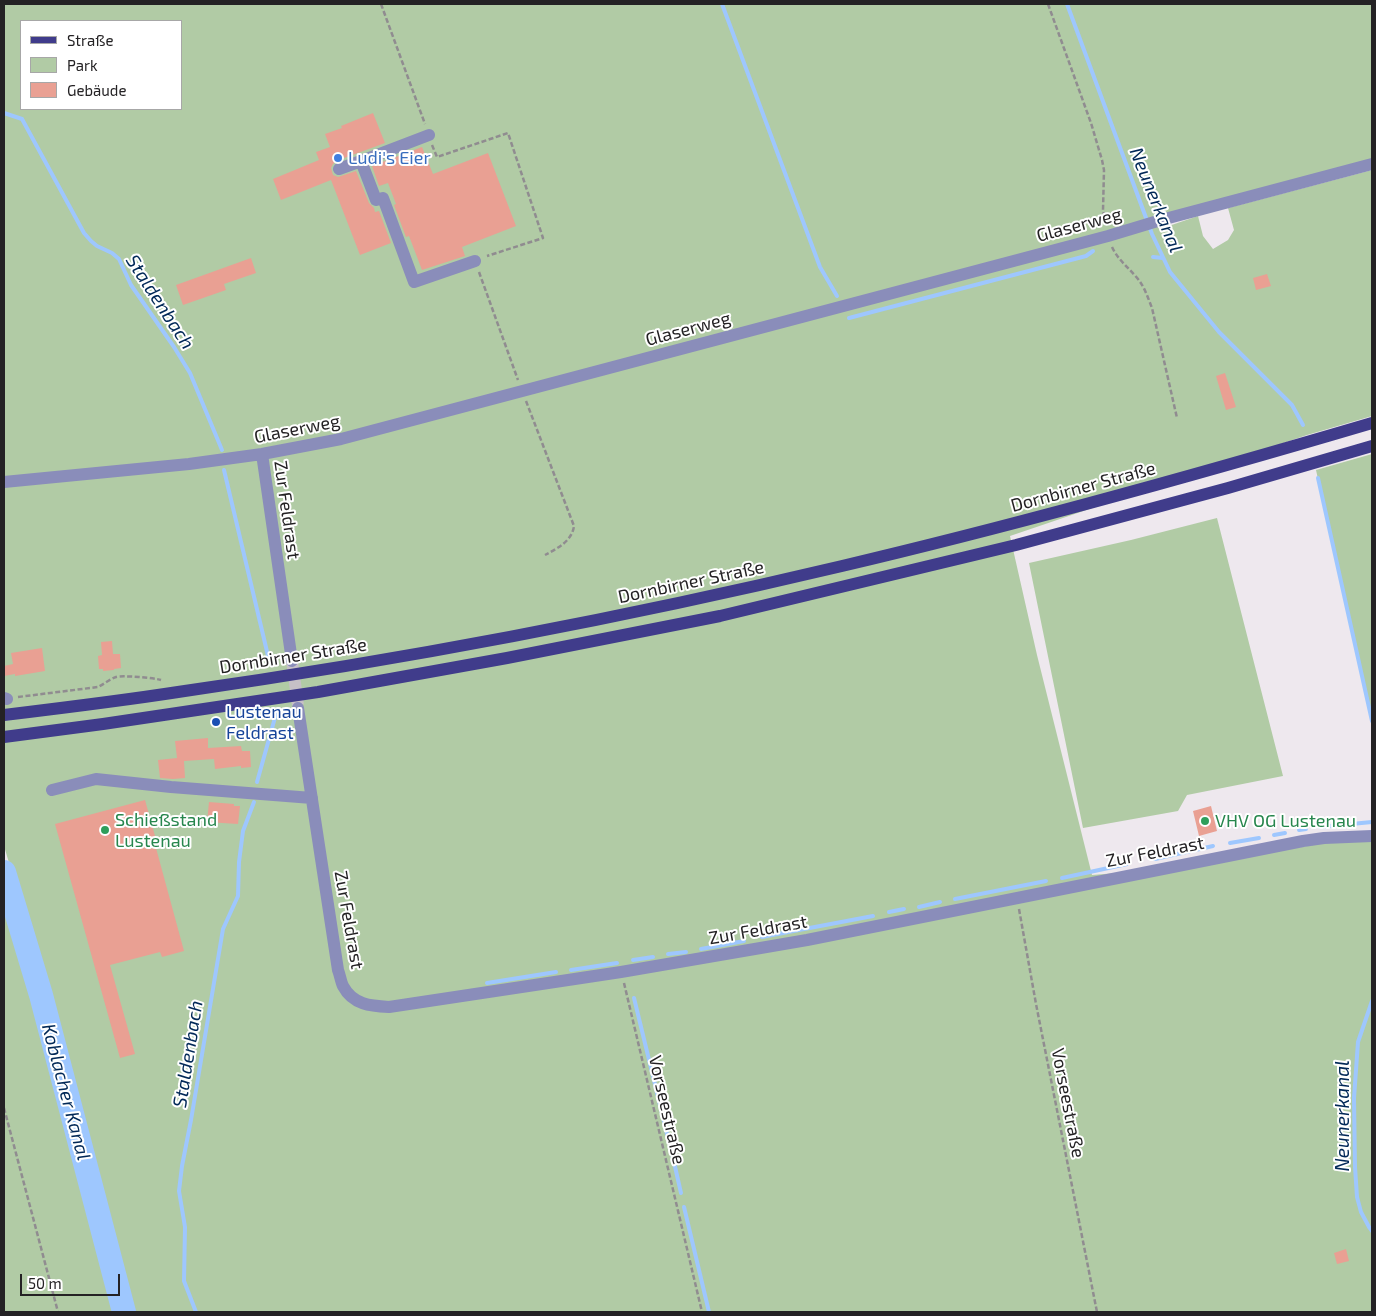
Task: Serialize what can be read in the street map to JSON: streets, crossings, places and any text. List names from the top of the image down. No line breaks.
{"streets":{"main road":["Dornbirner Straße"],"street":["Glaserweg","Zur Feldrast"],"path":["Vorseestraße"]},"crossings":[["Glaserweg","Zur Feldrast"],["Zur Feldrast","Vorseestraße"]],"water":["Neunerkanal","Staldenbach","Koblacher Kanal"],"places":["Ludi's Eier","Lustenau Feldrast","VHV OG Lustenau","Schießstand Lustenau"],"legend":["Straße","Park","Gebäude"],"scale_bar":"50 m"}
